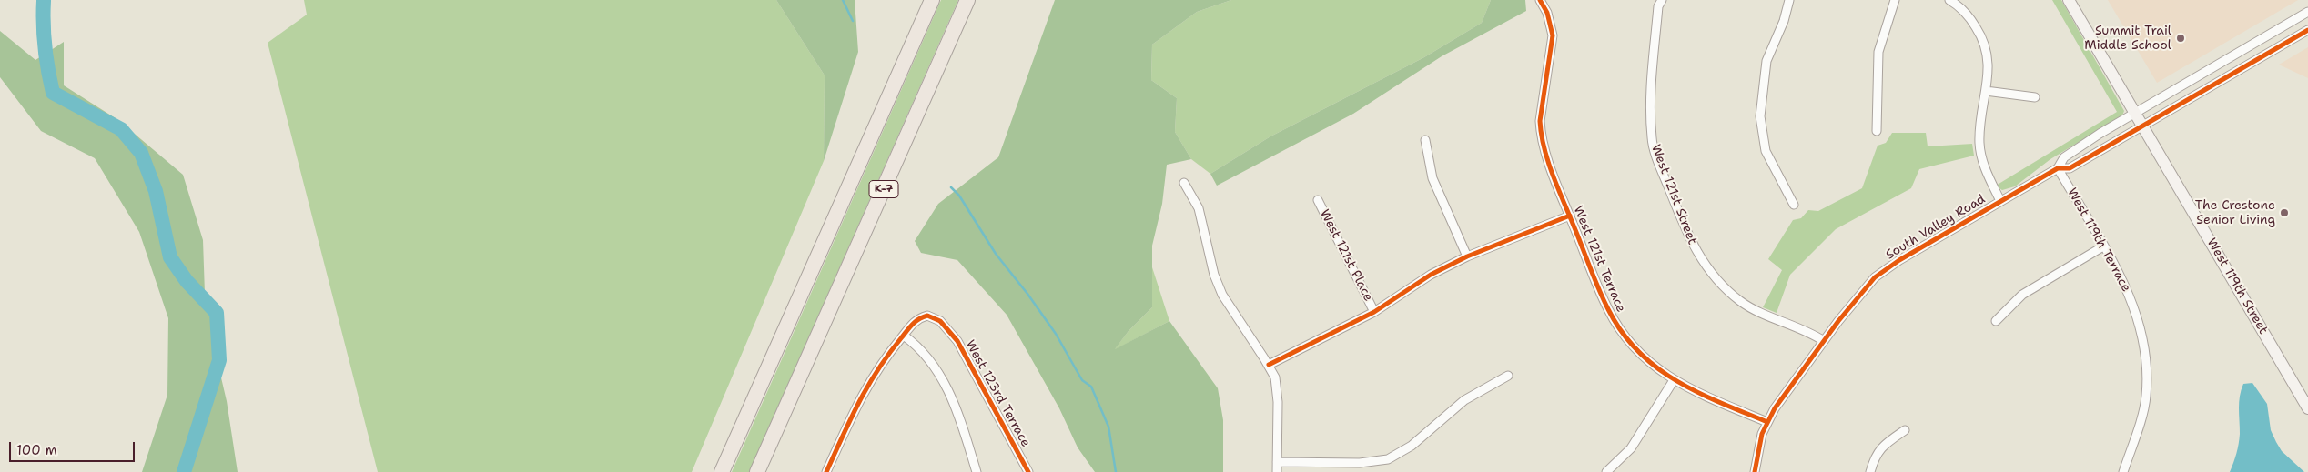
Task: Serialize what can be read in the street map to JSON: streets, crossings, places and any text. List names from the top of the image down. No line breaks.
{"streets":{"highway":["K-7"],"main road":["West 119th Street"],"street":["West 121st Street","South Valley Road","West 119th Terrace","West 121st Place","West 121st Terrace","West 123rd Terrace"]},"crossings":[["West 121st Street","South Valley Road"],["South Valley Road","West 119th Terrace"],["South Valley Road","West 121st Terrace"],["South Valley Road","West 119th Street"]],"places":["Summit Trail Middle School","The Crestone Senior Living"],"scale_bar":"100 m"}
